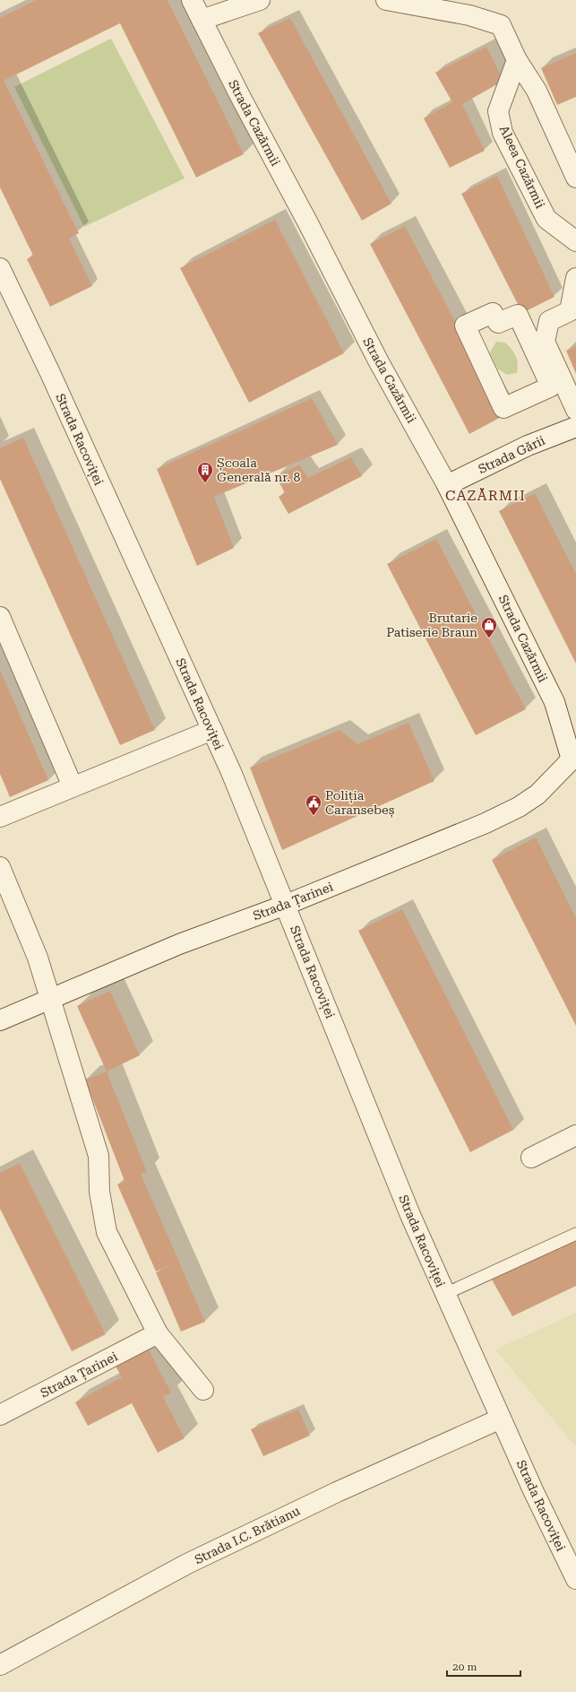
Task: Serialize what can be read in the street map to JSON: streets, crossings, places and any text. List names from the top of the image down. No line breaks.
{"streets":{"street":["Strada Cazărmii","Aleea Cazărmii","Strada Racoviței","Strada Gării","Strada Țarinei","Strada I.C. Brătianu"]},"crossings":[["Strada Cazărmii","Strada Gării"],["Strada Cazărmii","Strada Țarinei"],["Strada Racoviței","Strada Țarinei"],["Strada Racoviței","Strada I.C. Brătianu"]],"districts":["CAZĂRMII"],"places":{"building":["Școala Generală nr. 8"],"shop":["Brutarie Patiserie Braun"],"public building":["Poliția Caransebeș"]},"scale_bar":"20 m"}
